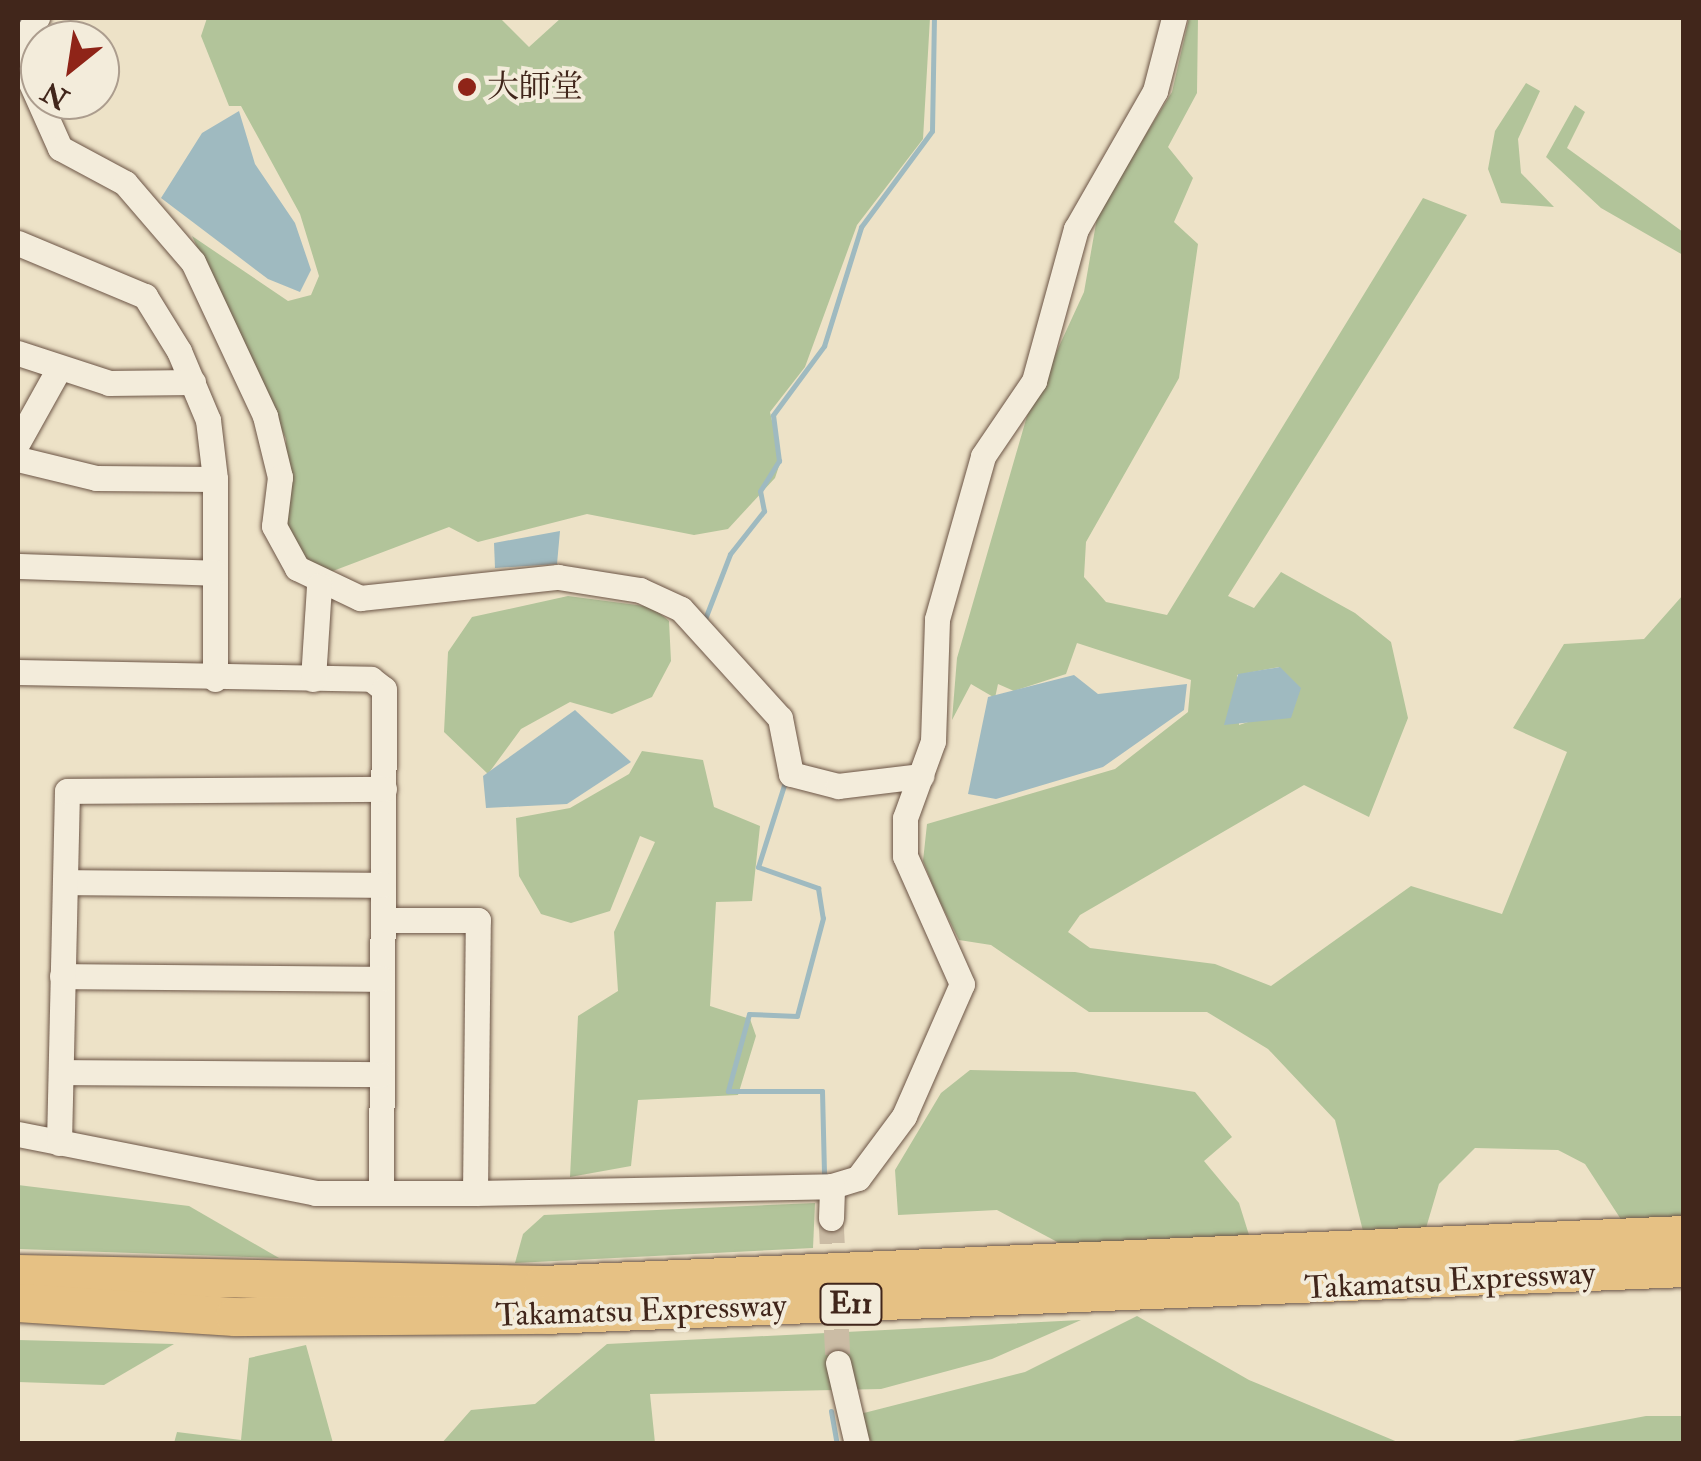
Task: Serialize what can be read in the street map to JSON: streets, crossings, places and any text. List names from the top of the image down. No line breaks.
{"streets":{"highway":["Takamatsu Expressway","E11"]},"places":["大師堂"],"north":"bottom left"}
